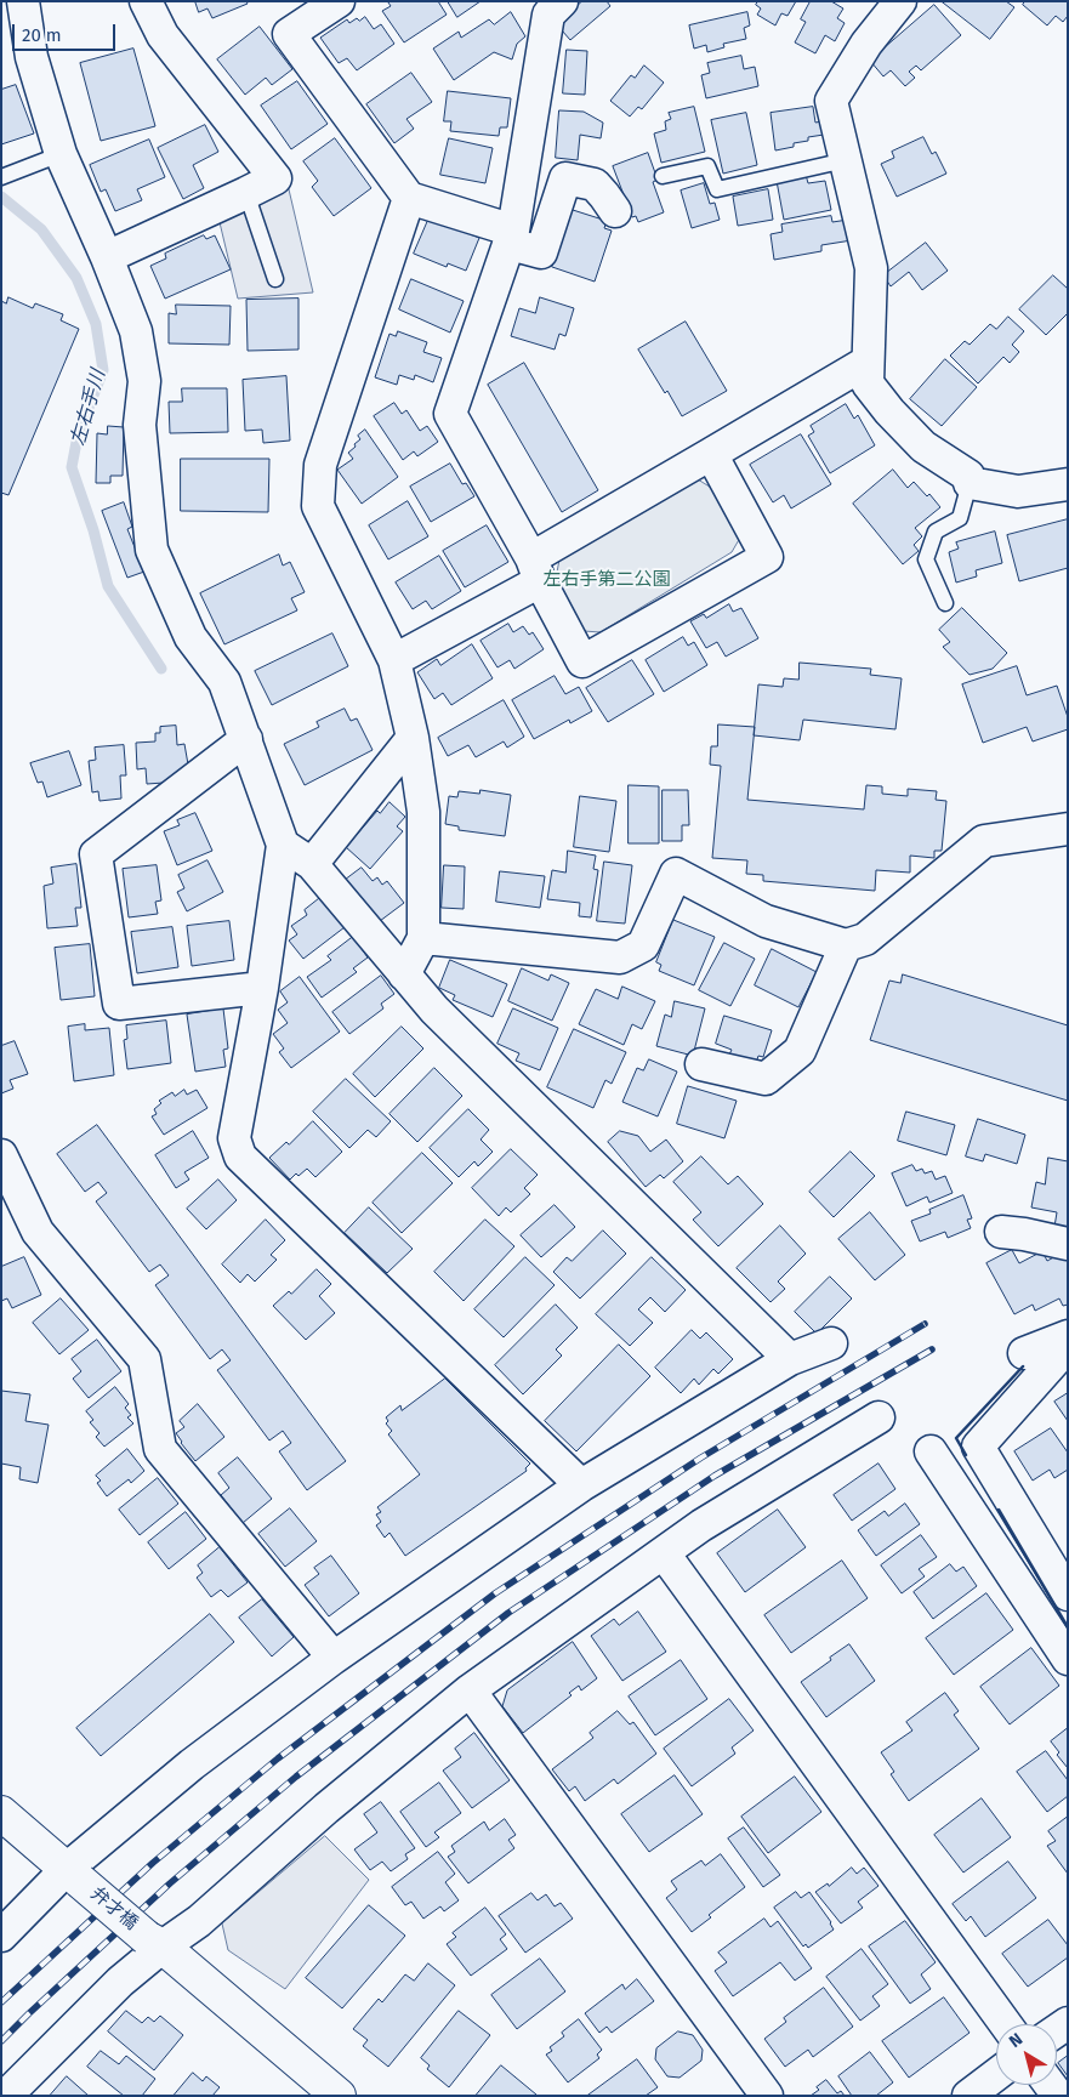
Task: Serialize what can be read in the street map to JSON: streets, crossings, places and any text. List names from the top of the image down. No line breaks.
{"streets":{"street":["弁才橋"]},"water":["左右手川"],"parks":["左右手第二公園"],"scale_bar":"20 m","north":"top left"}
